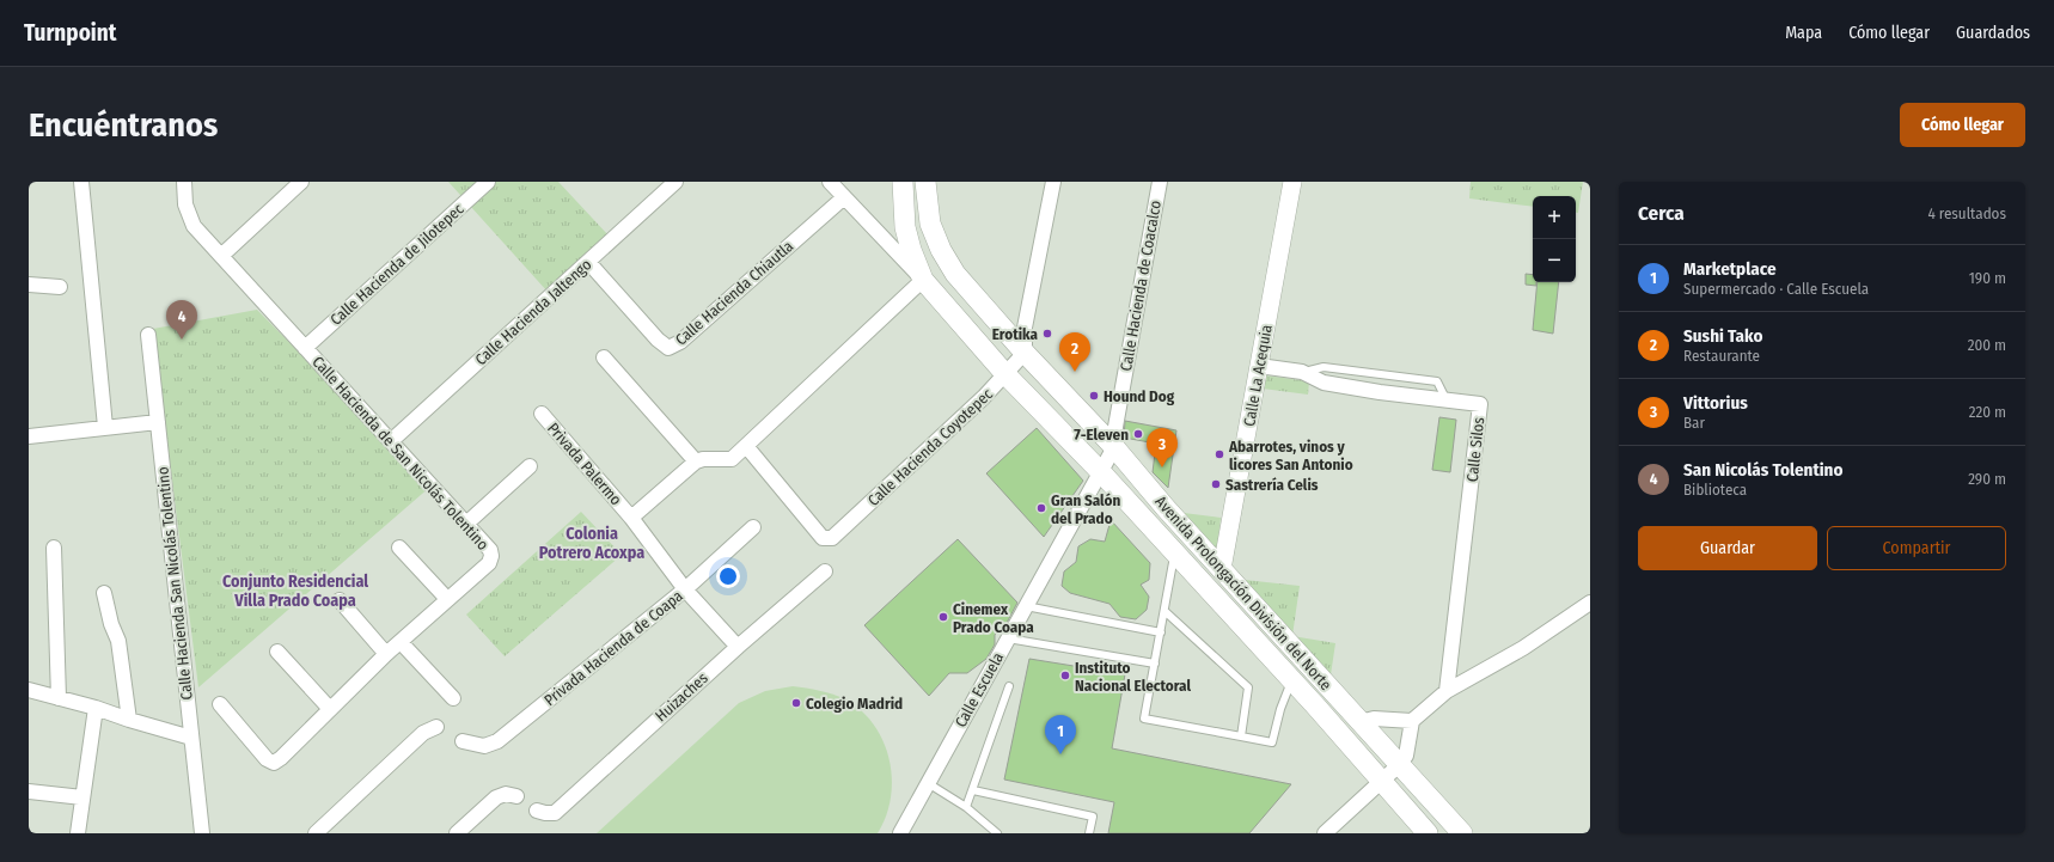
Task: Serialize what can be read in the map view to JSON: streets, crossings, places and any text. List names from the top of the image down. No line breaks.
{"streets":{"main road":["Avenida Prolongación División del Norte"],"street":["Calle Hacienda de Jilotepec","Calle Hacienda de Coacalco","Calle Hacienda Chiautla","Calle Hacienda Jaltengo","Calle La Acequia","Calle Hacienda Coyotepec","Calle Silos","Calle Hacienda de San Nicolás Tolentino","Privada Palermo","Calle Hacienda San Nicolás Tolentino","Privada Hacienda de Coapa","Calle Escuela","Huizaches"]},"crossings":[["Calle Hacienda de Jilotepec","Calle Hacienda de San Nicolás Tolentino"],["Calle Hacienda de Coacalco","Avenida Prolongación División del Norte"],["Calle Hacienda de Coacalco","Calle Escuela"],["Calle Hacienda Chiautla","Calle Hacienda Jaltengo"],["Calle Hacienda Jaltengo","Calle Hacienda de San Nicolás Tolentino"],["Calle La Acequia","Calle Silos"],["Calle La Acequia","Avenida Prolongación División del Norte"],["Calle Hacienda Coyotepec","Avenida Prolongación División del Norte"],["Privada Palermo","Privada Hacienda de Coapa"],["Privada Palermo","Huizaches"],["Avenida Prolongación División del Norte","Calle Escuela"]],"districts":["Colonia Potrero Acoxpa","Conjunto Residencial Villa Prado Coapa"],"places":["Erotika","Hound Dog","7-Eleven","Abarrotes, vinos y licores San Antonio","Sastrería Celis","Gran Salón del Prado","Cinemex Prado Coapa","Instituto Nacional Electoral","Colegio Madrid"],"page":{"header":"Turnpoint","nav":["Mapa","Cómo llegar","Guardados"],"buttons":["Cómo llegar",["Guardar","Compartir"]],"title":"Encuéntranos","heading":["Cerca","4 resultados"],"map_buttons":["+","−"],"list":[{"mark":"1","name":"Marketplace","note":"Supermercado · Calle Escuela","value":"190 m"},{"mark":"2","name":"Sushi Tako","note":"Restaurante","value":"200 m"},{"mark":"3","name":"Vittorius","note":"Bar","value":"220 m"},{"mark":"4","name":"San Nicolás Tolentino","note":"Biblioteca","value":"290 m"}],"pins":["4","2","3","1"]}}
